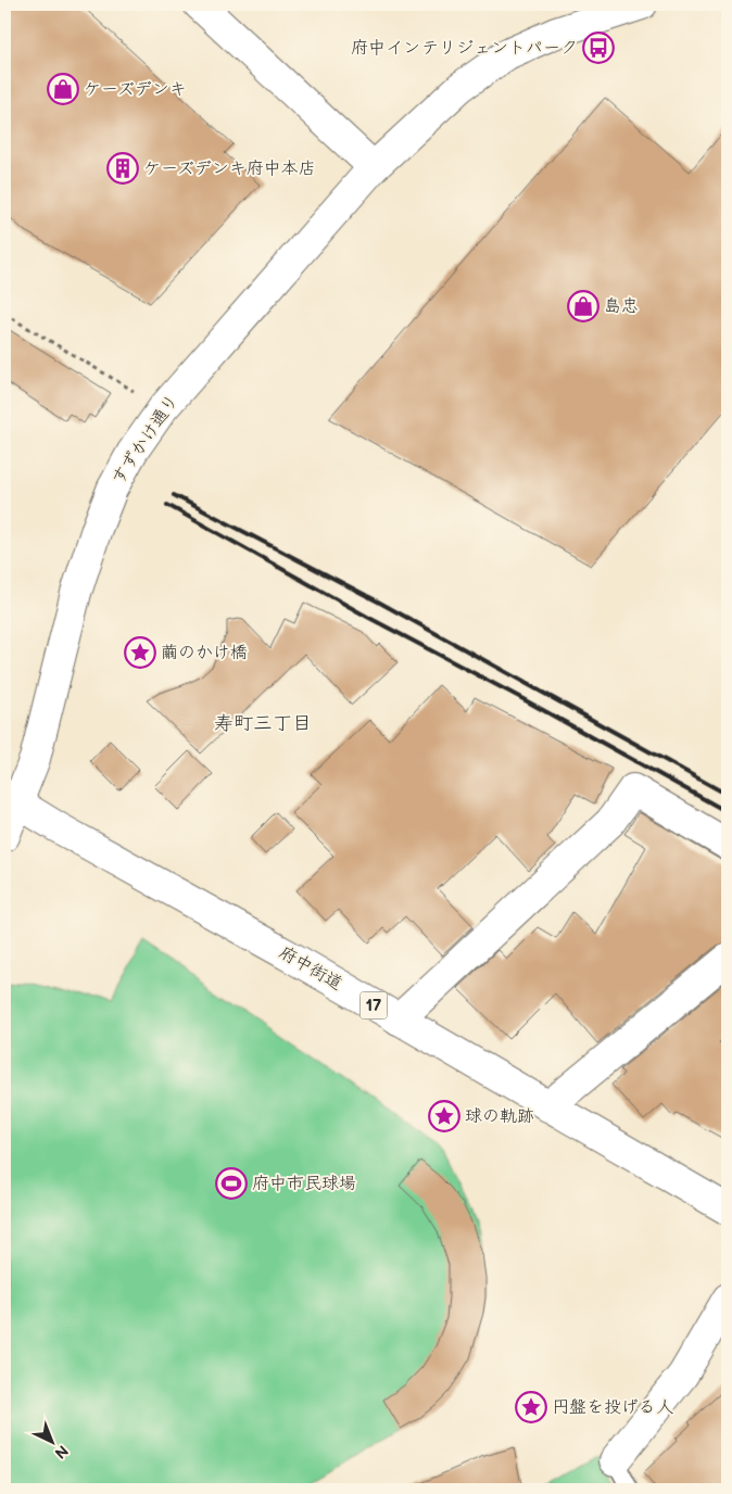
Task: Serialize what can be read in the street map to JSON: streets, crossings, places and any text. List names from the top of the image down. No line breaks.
{"streets":{"street":["すずかけ通り","府中街道","17"]},"crossings":[["すずかけ通り","府中街道"]],"districts":["寿町三丁目"],"places":{"bus stop":["府中インテリジェントパーク"],"shop":["ケーズデンキ","島忠"],"building":["ケーズデンキ府中本店"],"place":["繭のかけ橋","球の軌跡","円盤を投げる人"],"sports":["府中市民球場"]},"north":"bottom right"}
